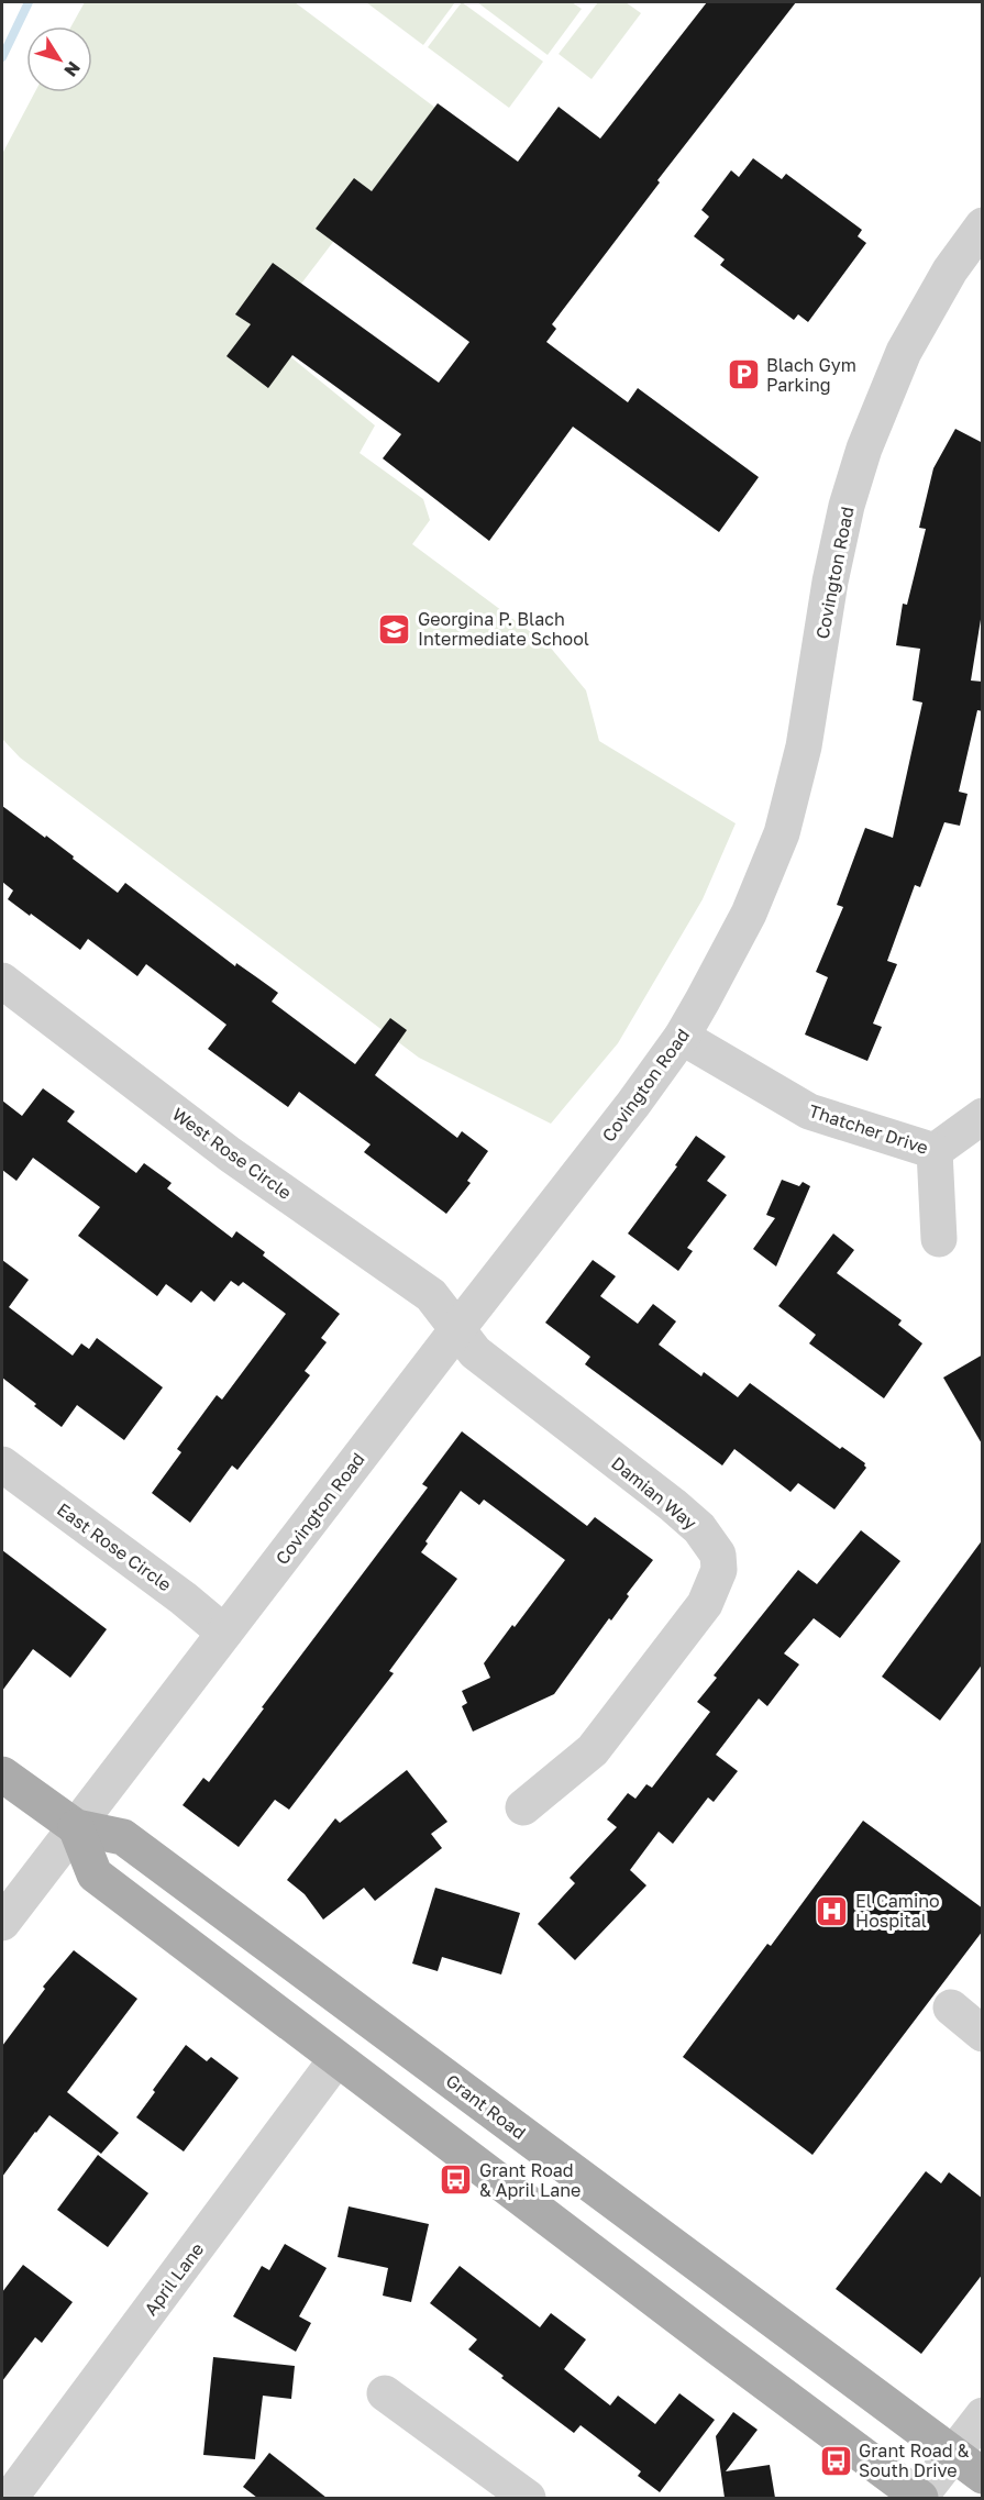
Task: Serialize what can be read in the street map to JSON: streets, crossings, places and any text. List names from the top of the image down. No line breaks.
{"streets":{"main road":["Grant Road"],"street":["Covington Road","Thatcher Drive","West Rose Circle","Damian Way","East Rose Circle","April Lane"]},"crossings":[["Covington Road","Thatcher Drive"],["Covington Road","West Rose Circle"],["Covington Road","Damian Way"],["Covington Road","East Rose Circle"],["Covington Road","Grant Road"],["West Rose Circle","Damian Way"]],"places":{"parking":["Blach Gym Parking"],"school or university":["Georgina P. Blach Intermediate School"],"hospital":["El Camino Hospital"],"bus stop":["Grant Road & April Lane","Grant Road & South Drive"]},"north":"bottom right"}
